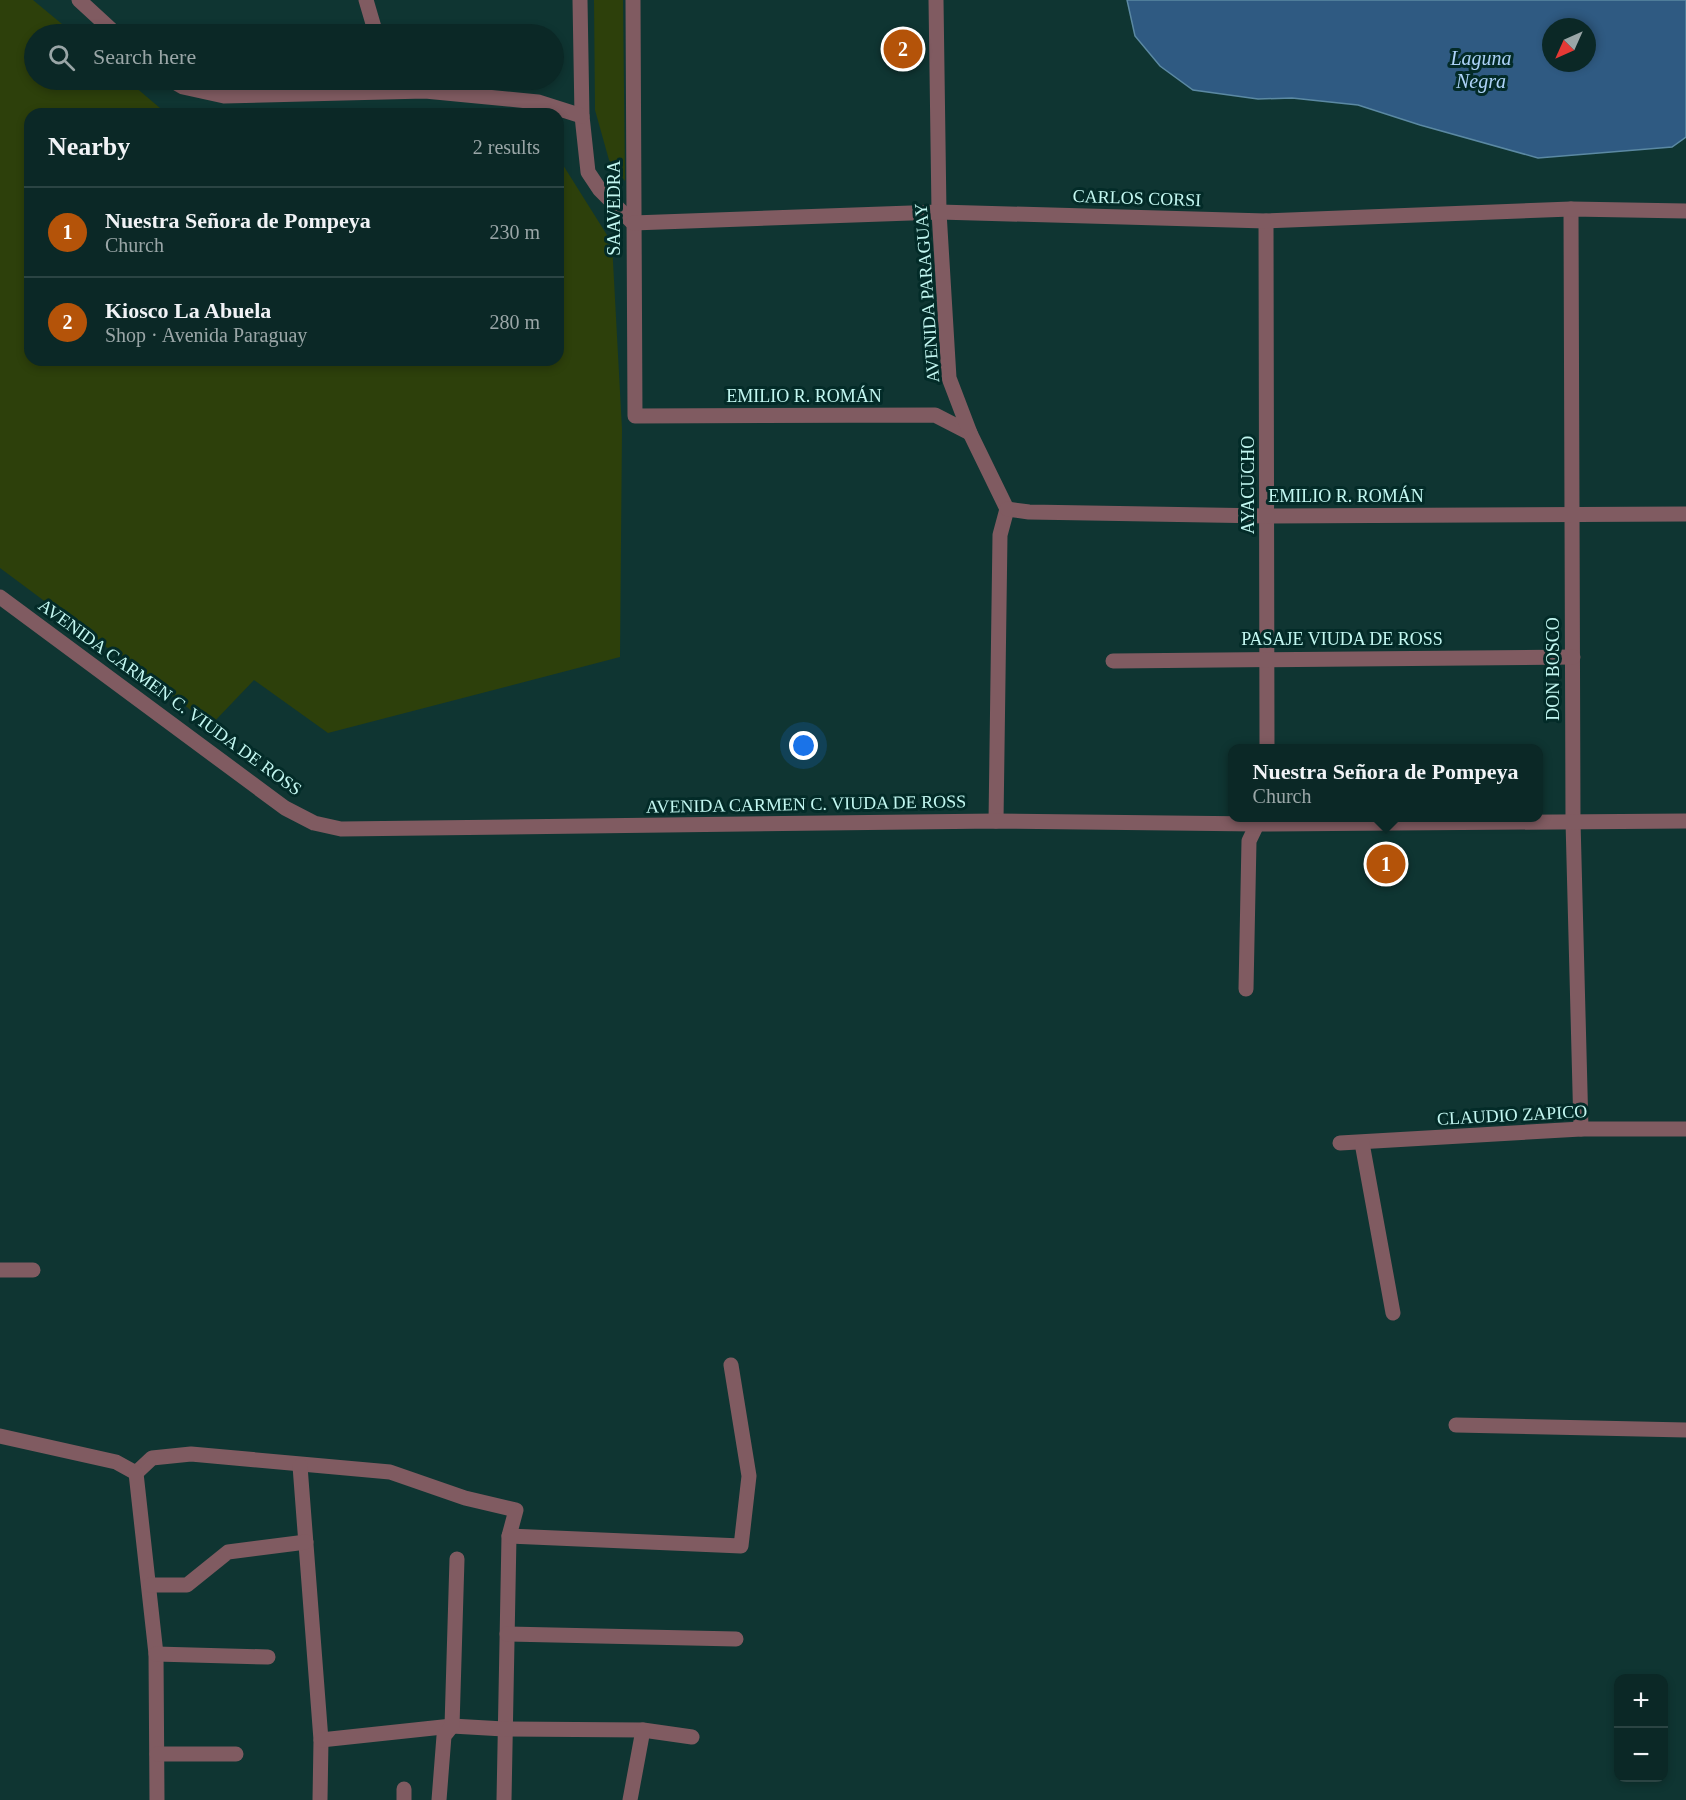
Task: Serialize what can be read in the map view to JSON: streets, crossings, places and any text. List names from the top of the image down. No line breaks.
{"streets":{"street":["CARLOS CORSI","SAAVEDRA","AVENIDA PARAGUAY","EMILIO R. ROMÁN","AYACUCHO","PASAJE VIUDA DE ROSS","DON BOSCO","AVENIDA CARMEN C. VIUDA DE ROSS","CLAUDIO ZAPICO"]},"crossings":[["CARLOS CORSI","SAAVEDRA"],["CARLOS CORSI","AVENIDA PARAGUAY"],["CARLOS CORSI","AYACUCHO"],["CARLOS CORSI","DON BOSCO"],["SAAVEDRA","EMILIO R. ROMÁN"],["AVENIDA PARAGUAY","EMILIO R. ROMÁN"],["EMILIO R. ROMÁN","AYACUCHO"],["EMILIO R. ROMÁN","DON BOSCO"],["AYACUCHO","PASAJE VIUDA DE ROSS"],["PASAJE VIUDA DE ROSS","DON BOSCO"],["DON BOSCO","AVENIDA CARMEN C. VIUDA DE ROSS"],["DON BOSCO","CLAUDIO ZAPICO"]],"water":["Laguna Negra"],"north":"bottom left","page":{"search":"Search here","pins":["2","1"],"heading":["Nearby","2 results"],"list":[{"mark":"1","name":"Nuestra Señora de Pompeya","note":"Church","value":"230 m"},{"mark":"2","name":"Kiosco La Abuela","note":"Shop · Avenida Paraguay","value":"280 m"}],"popup":["Nuestra Señora de Pompeya","Church"],"map_buttons":["+","−"]}}
